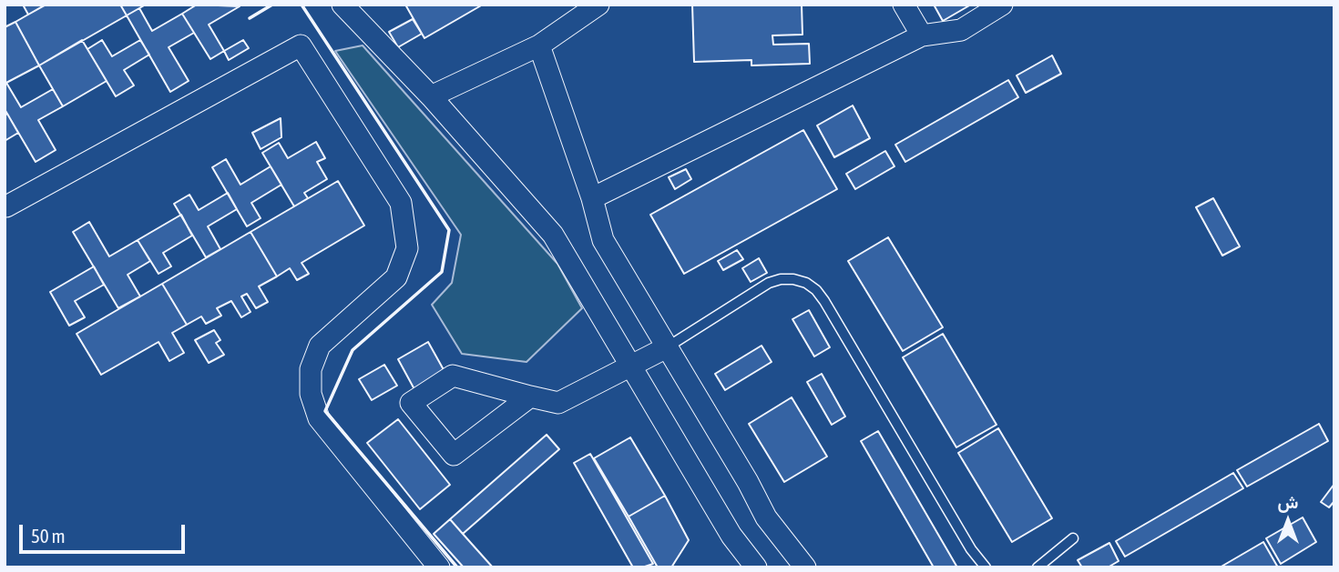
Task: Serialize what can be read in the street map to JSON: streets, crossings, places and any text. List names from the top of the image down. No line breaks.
{"scale_bar":"50 m","north":"top"}
